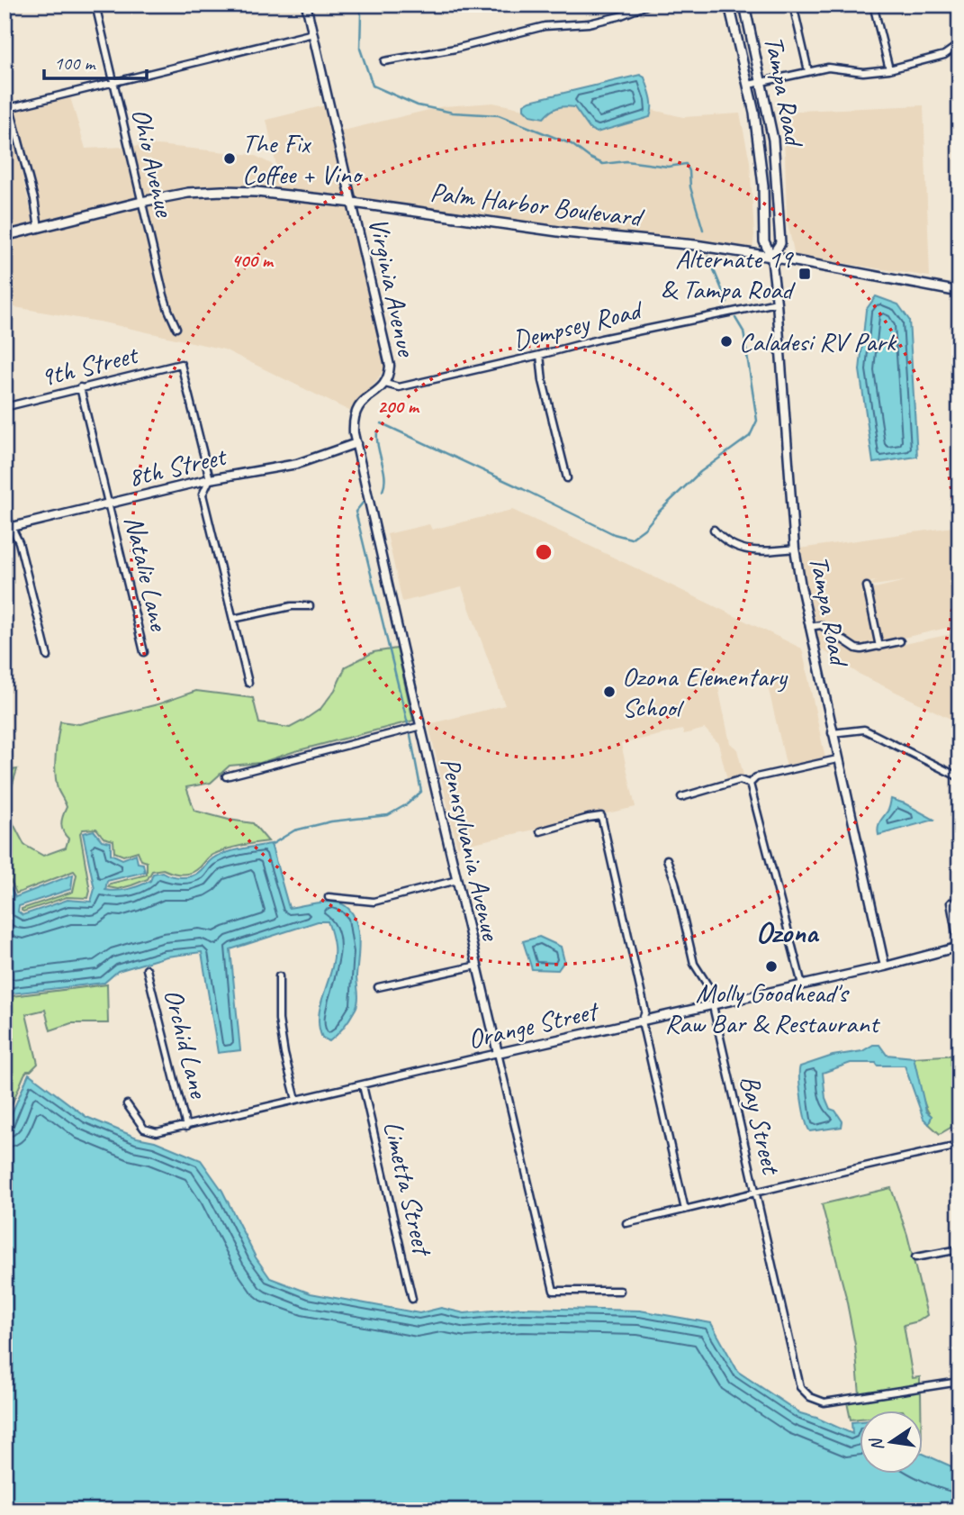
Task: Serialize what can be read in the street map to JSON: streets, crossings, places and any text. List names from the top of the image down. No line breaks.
{"streets":{"main road":["Tampa Road","Palm Harbor Boulevard"],"street":["Ohio Avenue","Virginia Avenue","Dempsey Road","9th Street","8th Street","Natalie Lane","Pennsylvania Avenue","Orange Street","Orchid Lane","Bay Street","Limetta Street"]},"crossings":[["Tampa Road","Palm Harbor Boulevard"],["Tampa Road","Dempsey Road"],["Tampa Road","Orange Street"],["Palm Harbor Boulevard","Virginia Avenue"],["Virginia Avenue","Dempsey Road"],["Virginia Avenue","Pennsylvania Avenue"],["9th Street","8th Street"],["9th Street","Natalie Lane"],["8th Street","Natalie Lane"],["8th Street","Pennsylvania Avenue"],["Pennsylvania Avenue","Orange Street"],["Orange Street","Orchid Lane"],["Orange Street","Bay Street"],["Orange Street","Limetta Street"]],"districts":["Ozona"],"places":{"other":["The Fix Coffee + Vino","Caladesi RV Park","Ozona Elementary School","Molly Goodhead's Raw Bar & Restaurant"],"transit":["Alternate 19 & Tampa Road"]},"scale_bar":"100 m","north":"left","rings":["400 m","200 m"]}
